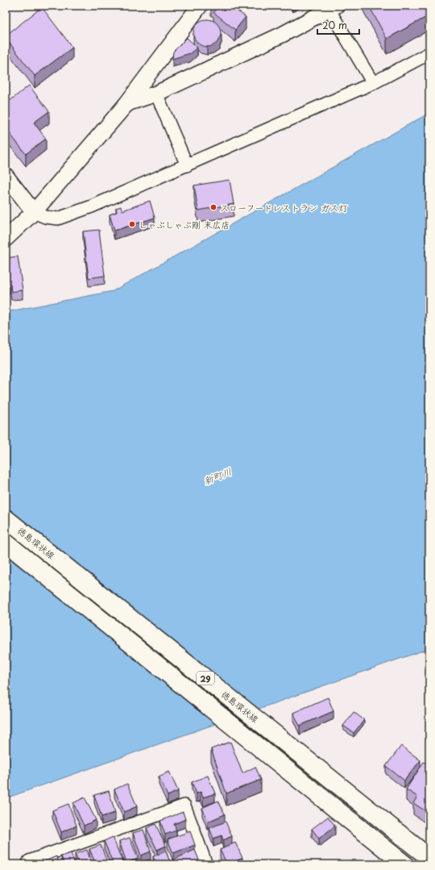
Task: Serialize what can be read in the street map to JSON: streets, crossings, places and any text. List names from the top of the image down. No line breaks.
{"streets":{"main road":["徳島環状線","29"]},"water":["新町川"],"places":["スローフードレストラン ガス灯","しゃぶしゃぶ剛 末広店"],"scale_bar":"20 m"}
